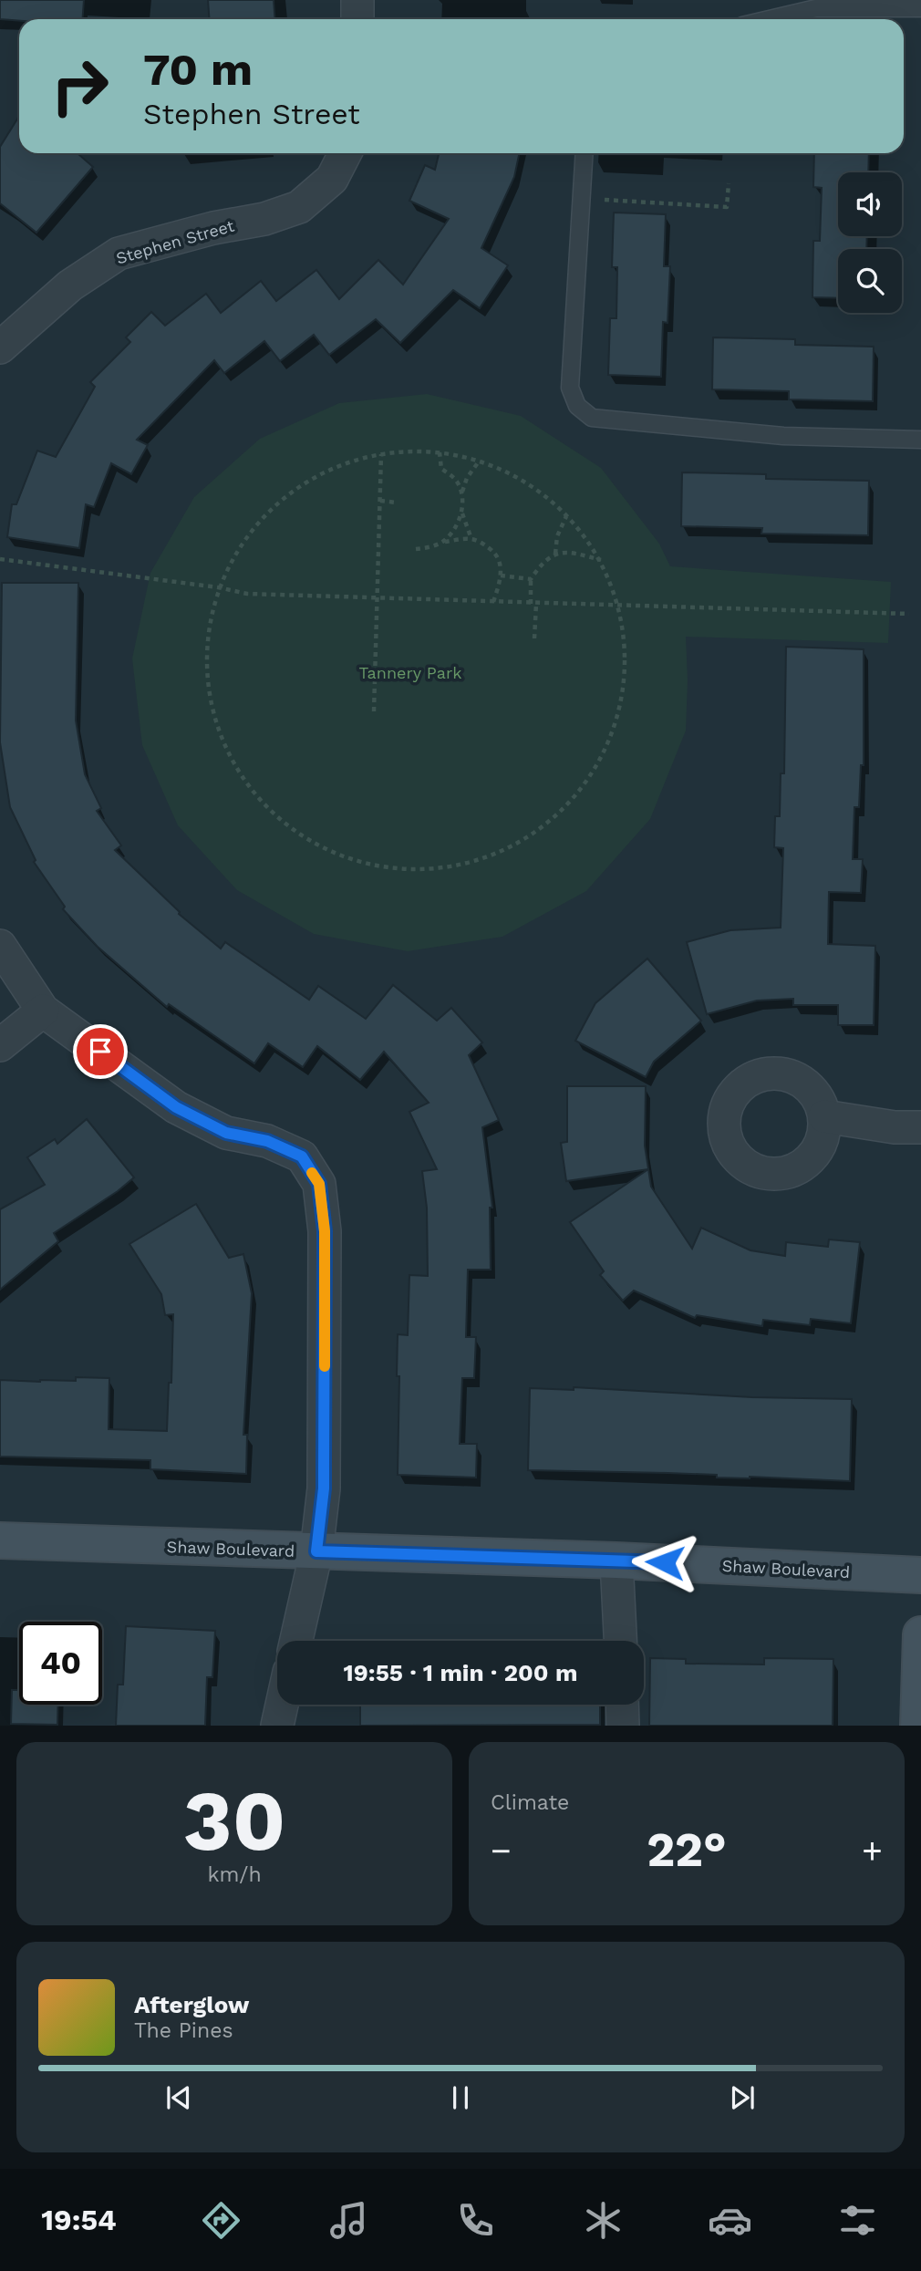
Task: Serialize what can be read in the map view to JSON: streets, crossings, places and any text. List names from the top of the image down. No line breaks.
{"streets":{"street":["Stephen Street","Shaw Boulevard"]},"parks":["Tannery Park"],"page":{"turn":["70 m","Stephen Street"],"limit":"40","trip":"19:55 · 1 min · 200 m","tile":[["30","km/h"],"Climate"],"heat":["−","22°","+"],"song":["Afterglow","The Pines"],"tabs":"19:54"}}
